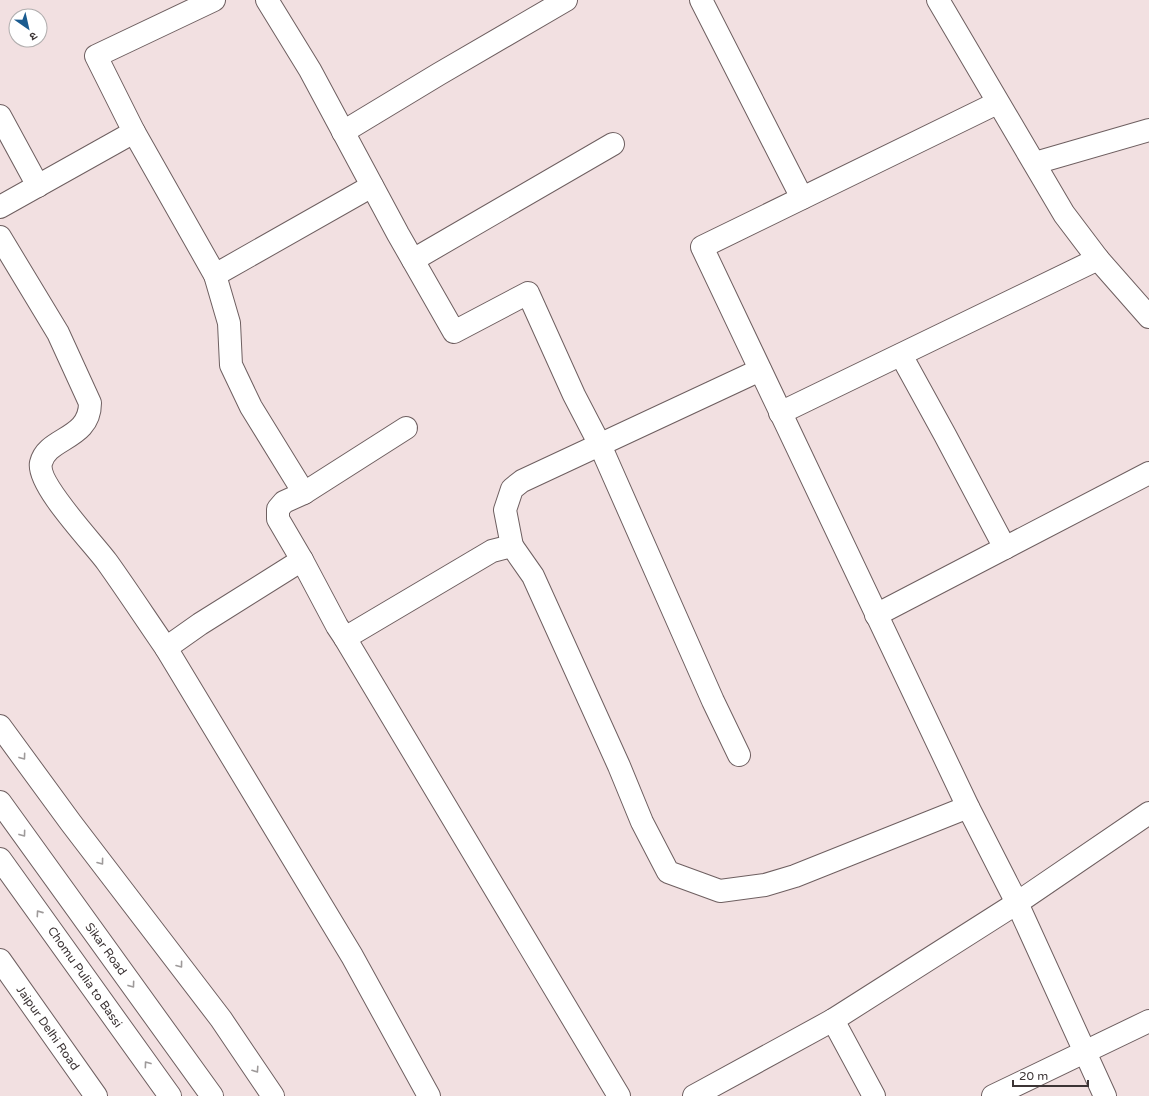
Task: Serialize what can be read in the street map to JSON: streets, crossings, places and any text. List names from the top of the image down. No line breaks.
{"streets":{"main road":["Sikar Road","Chomu Pulia to Bassi","Jaipur Delhi Road"]},"scale_bar":"20 m","north":"bottom right"}
